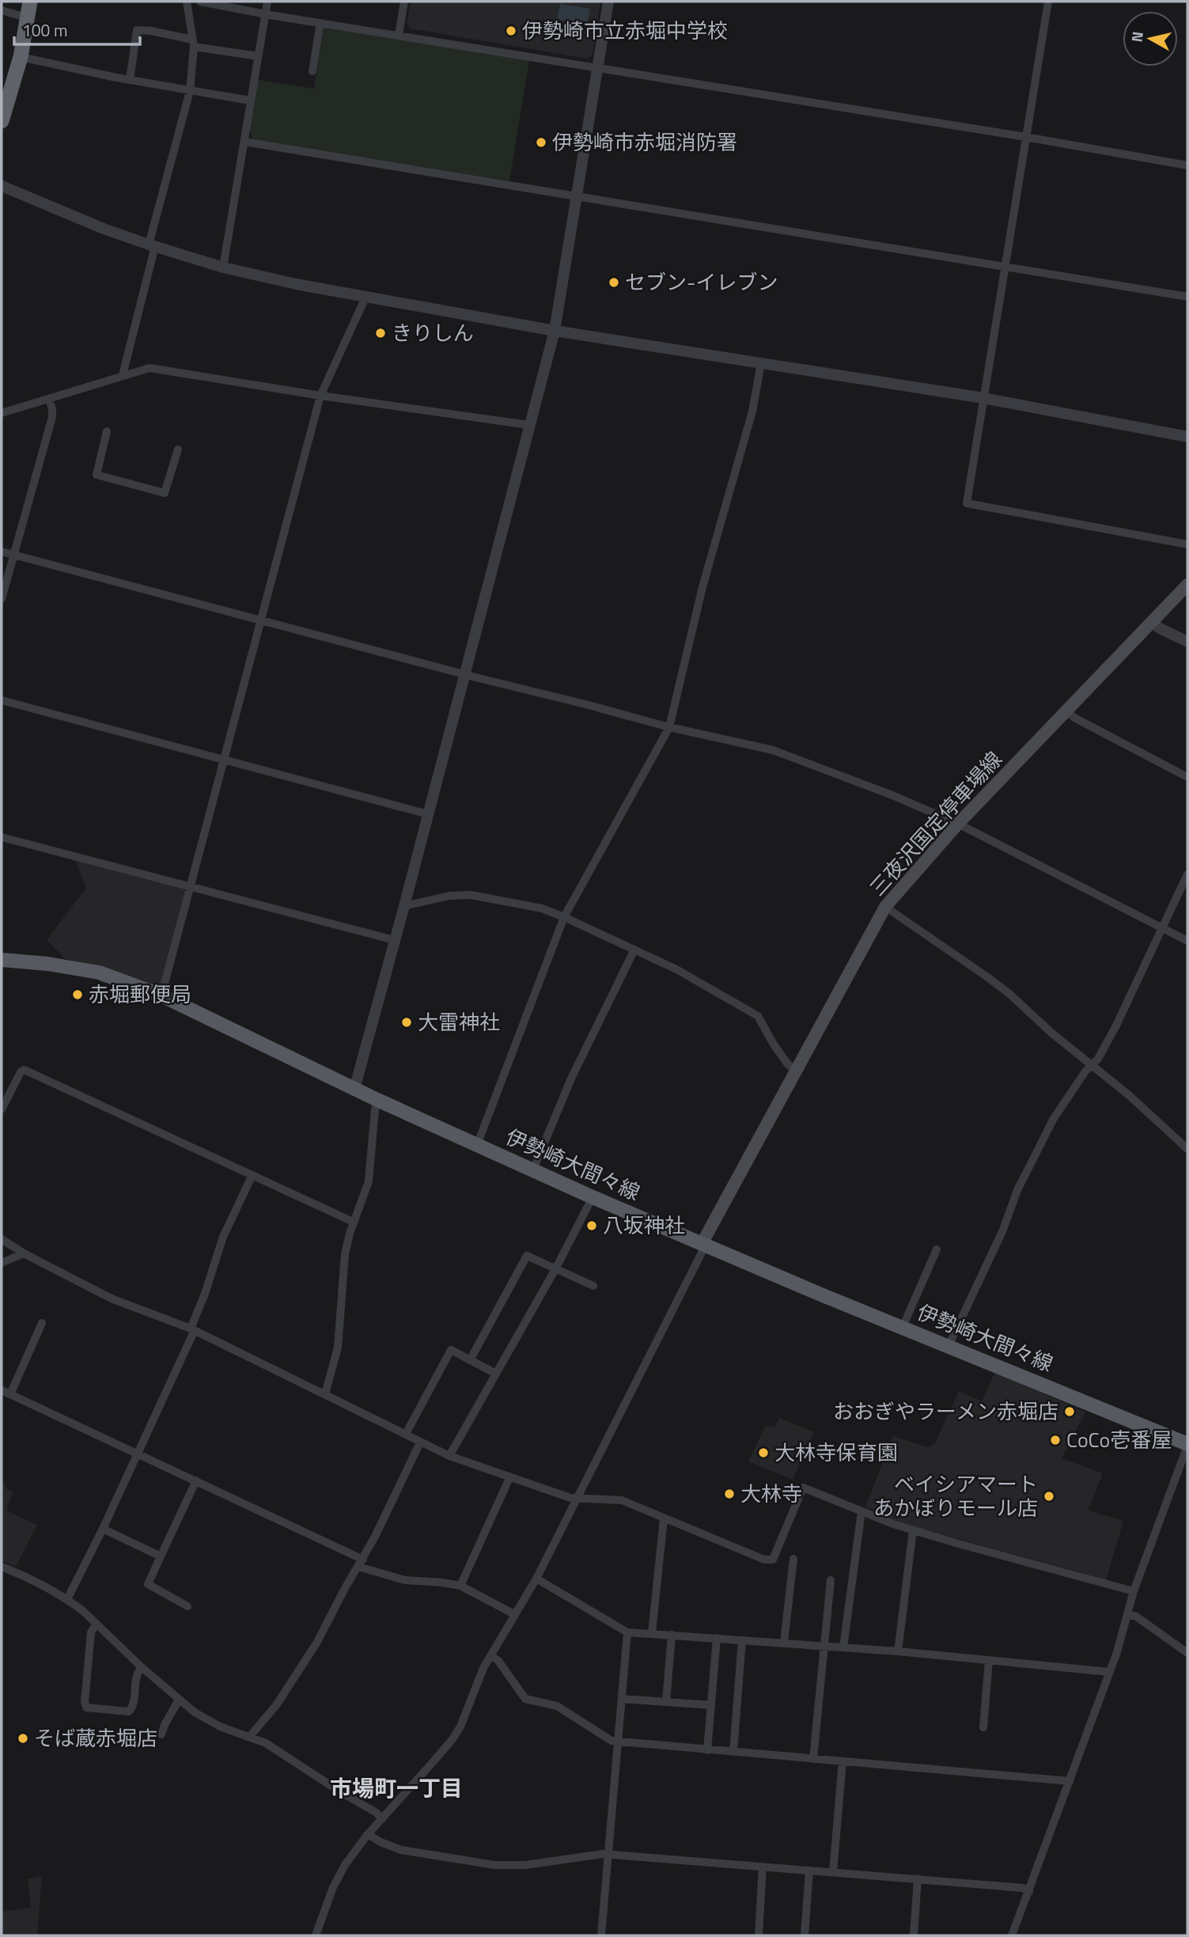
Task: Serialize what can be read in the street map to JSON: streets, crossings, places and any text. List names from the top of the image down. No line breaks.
{"streets":{"main road":["三夜沢国定停車場線","伊勢崎大間々線"]},"crossings":[["三夜沢国定停車場線","伊勢崎大間々線"]],"districts":["市場町一丁目"],"places":["伊勢崎市立赤堀中学校","伊勢崎市赤堀消防署","セブン-イレブン","きりしん","赤堀郵便局","大雷神社","八坂神社","おおぎやラーメン赤堀店","CoCo壱番屋","大林寺保育園","大林寺","ベイシアマート あかぼりモール店","そば蔵赤堀店"],"scale_bar":"100 m","north":"left"}
